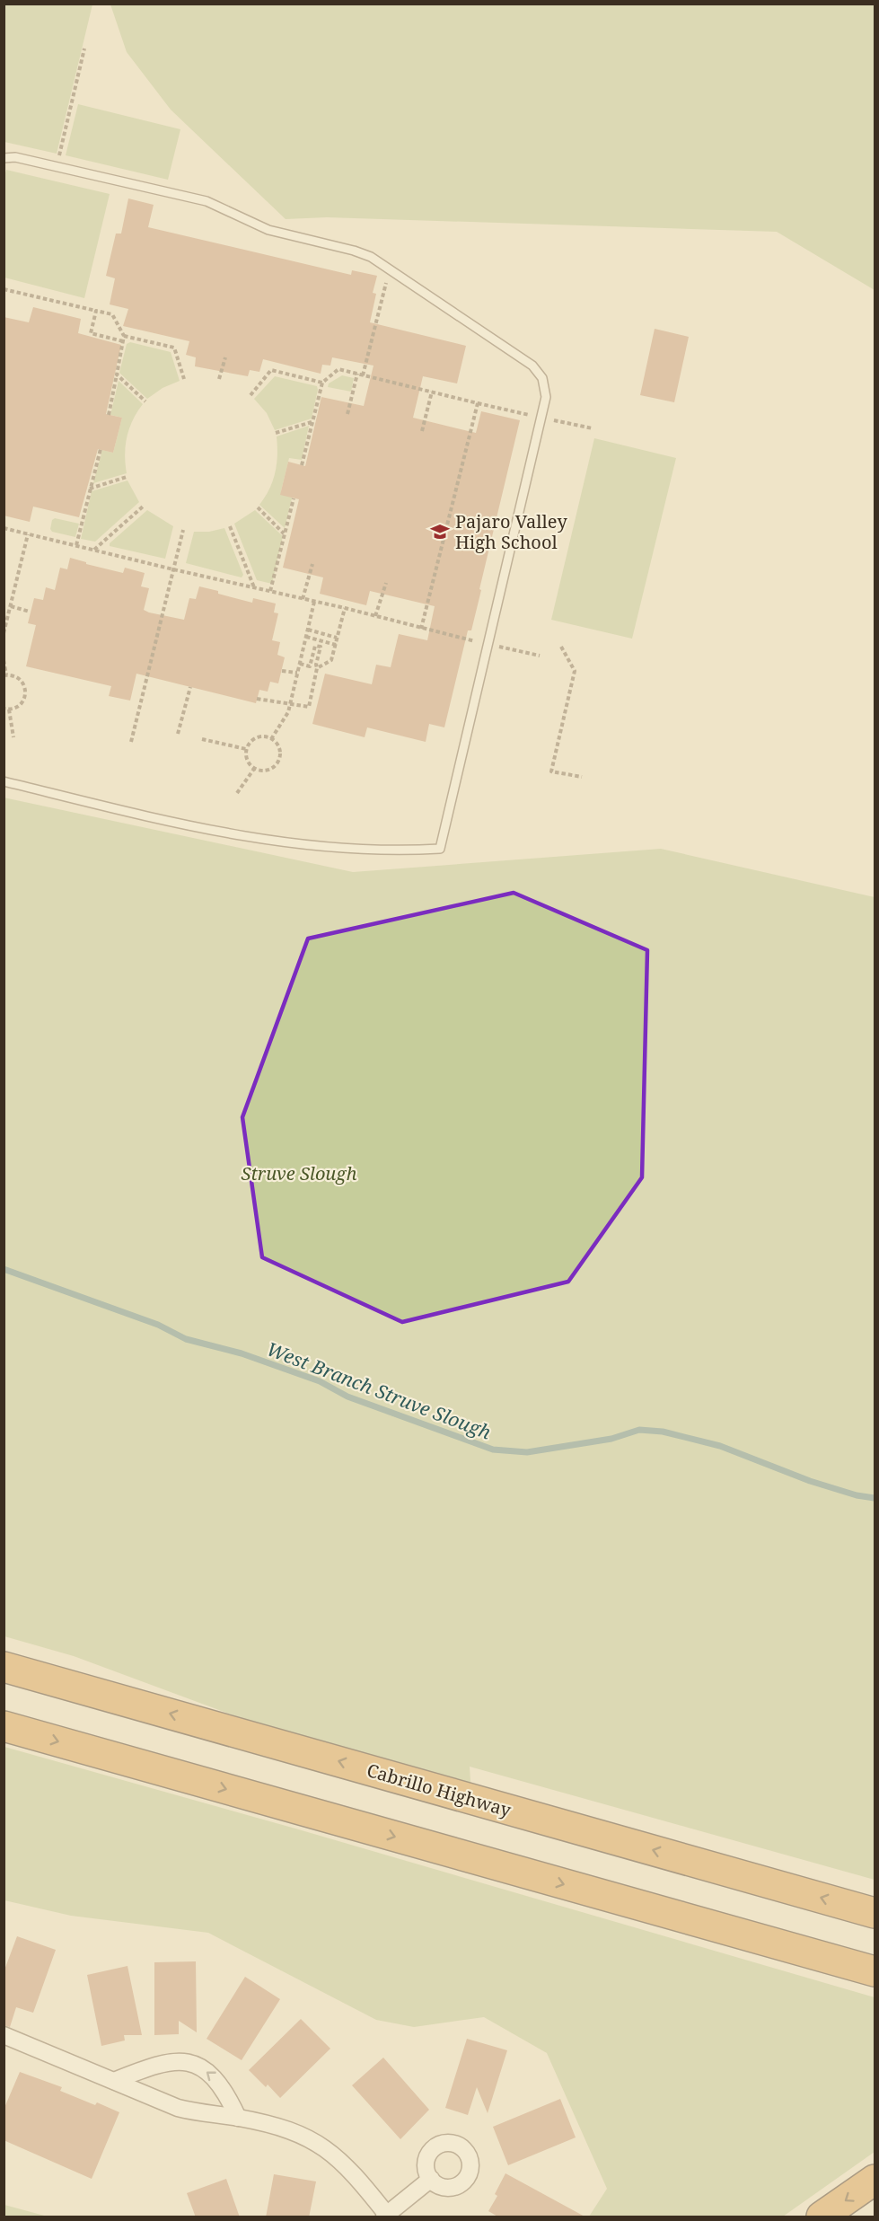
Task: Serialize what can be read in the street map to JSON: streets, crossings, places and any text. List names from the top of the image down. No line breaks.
{"streets":{"highway":["Cabrillo Highway"]},"water":["West Branch Struve Slough"],"parks":["Struve Slough"],"places":{"school or university":["Pajaro Valley High School"]}}
